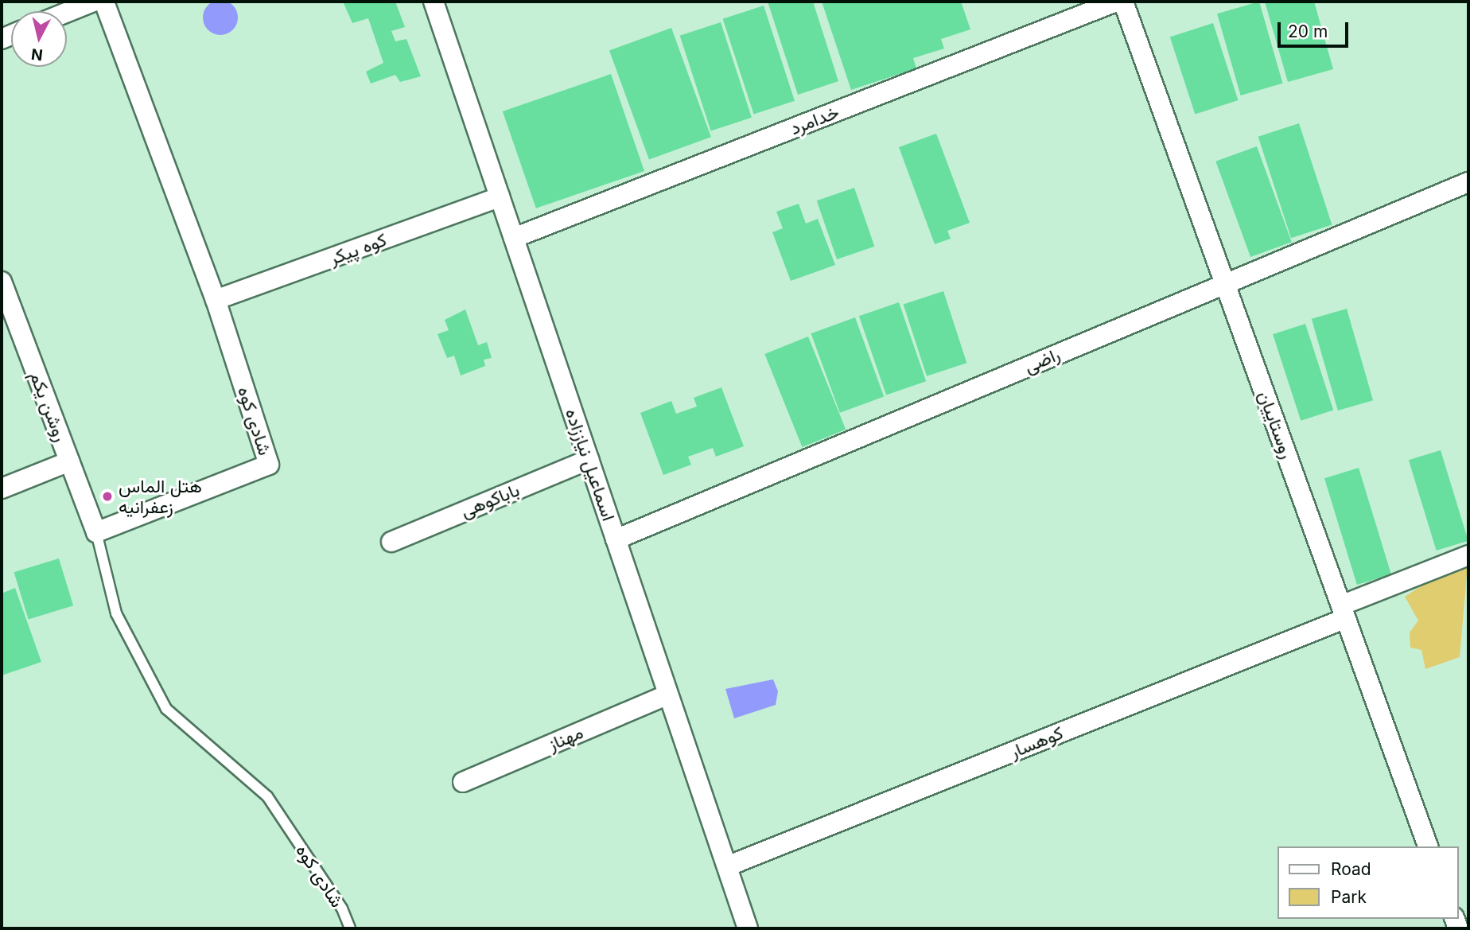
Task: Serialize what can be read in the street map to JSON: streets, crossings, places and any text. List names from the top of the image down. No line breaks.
{"streets":{"street":["خدامرد","کوه پیکر","راضی","روشن یکم","شادی کوه","روستاییان","اسماعیل نیاززاده","باباکوهی","مهناز","کوهسار"]},"crossings":[["خدامرد","اسماعیل نیاززاده"],["کوه پیکر","شادی کوه"],["کوه پیکر","اسماعیل نیاززاده"],["راضی","روستاییان"],["راضی","اسماعیل نیاززاده"],["روشن یکم","شادی کوه"],["روستاییان","کوهسار"],["اسماعیل نیاززاده","باباکوهی"],["اسماعیل نیاززاده","مهناز"],["اسماعیل نیاززاده","کوهسار"]],"places":["هتل الماس زعفرانیه"],"legend":["Road","Park"],"scale_bar":"20 m","north":"bottom"}
